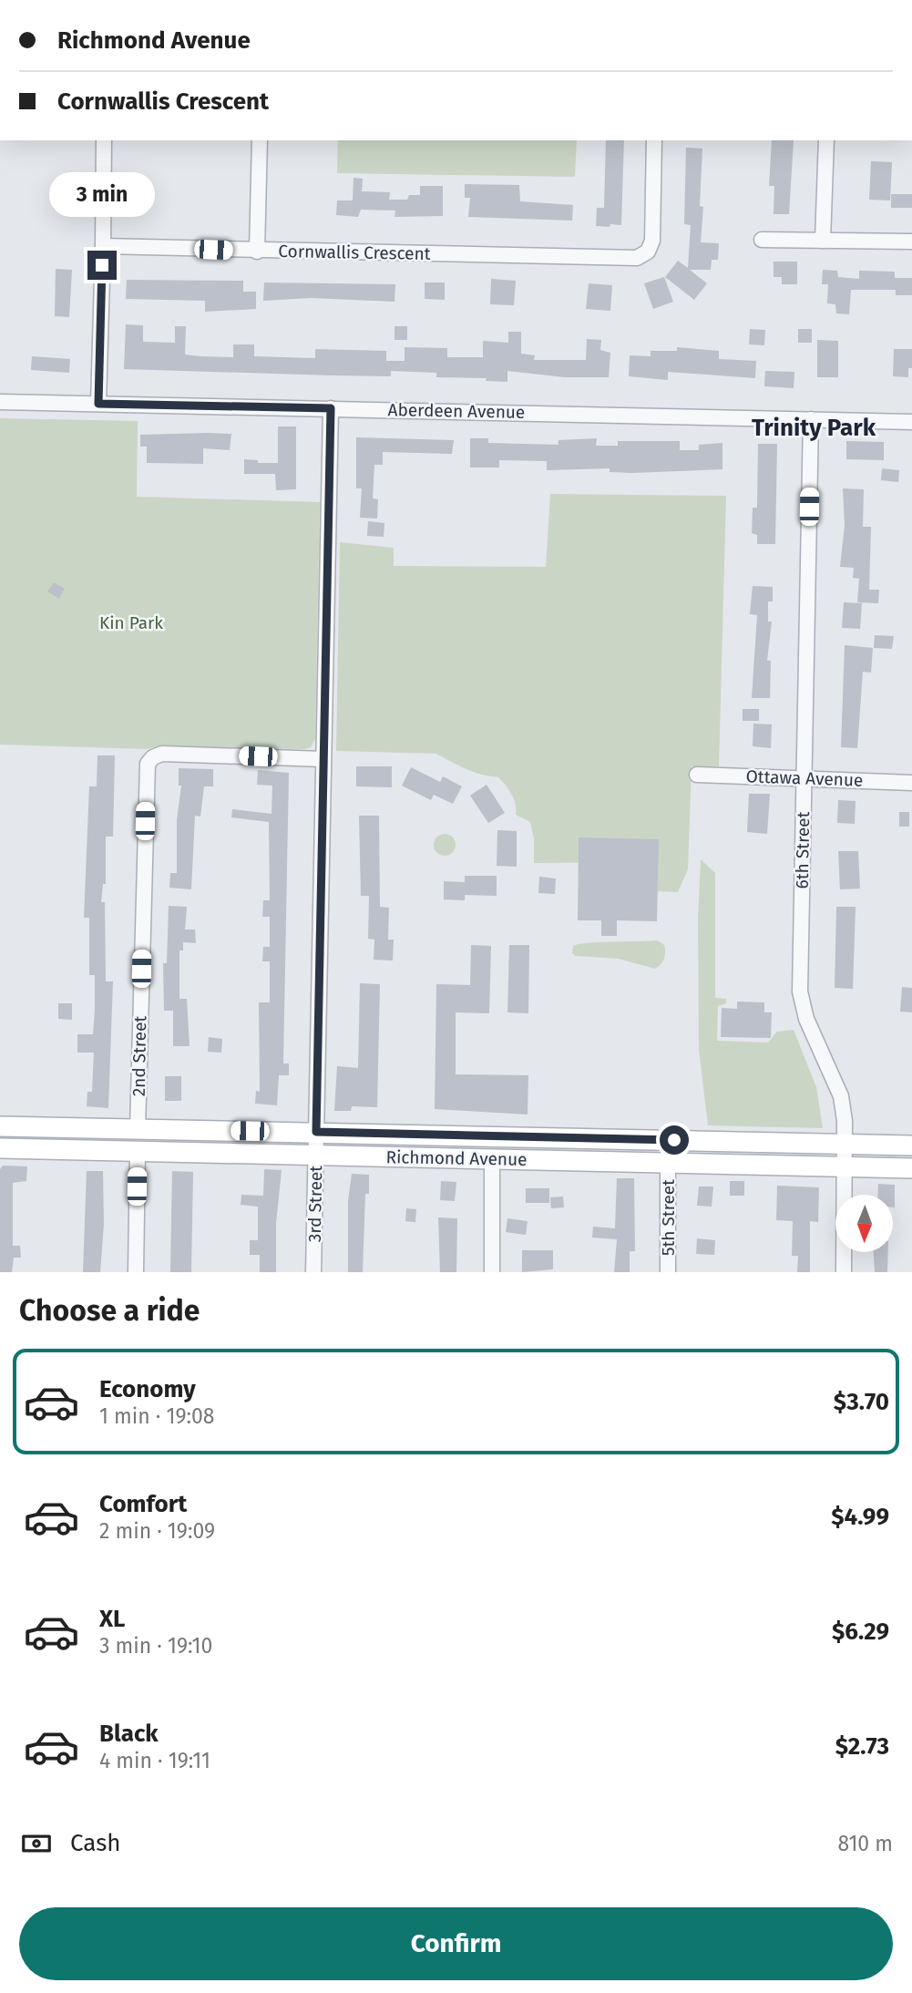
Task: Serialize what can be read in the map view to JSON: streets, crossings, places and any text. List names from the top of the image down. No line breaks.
{"streets":{"main road":["Richmond Avenue"],"street":["Cornwallis Crescent","Aberdeen Avenue","Ottawa Avenue","6th Street","2nd Street","3rd Street","5th Street"]},"crossings":[["Aberdeen Avenue","6th Street"],["Aberdeen Avenue","3rd Street"],["Ottawa Avenue","6th Street"],["6th Street","Richmond Avenue"],["2nd Street","Richmond Avenue"],["2nd Street","3rd Street"],["Richmond Avenue","3rd Street"],["Richmond Avenue","5th Street"]],"districts":["Trinity Park"],"parks":["Kin Park"],"north":"bottom","page":{"banner":["Richmond Avenue","Cornwallis Crescent"],"bubble":"3 min","heading":"Choose a ride","list":[{"name":"Economy","note":"1 min · 19:08","value":"$3.70"},{"name":"Comfort","note":"2 min · 19:09","value":"$4.99"},{"name":"XL","note":"3 min · 19:10","value":"$6.29"},{"name":"Black","note":"4 min · 19:11","value":"$2.73"}],"pay":["Cash","810 m"],"buttons":"Confirm"}}
